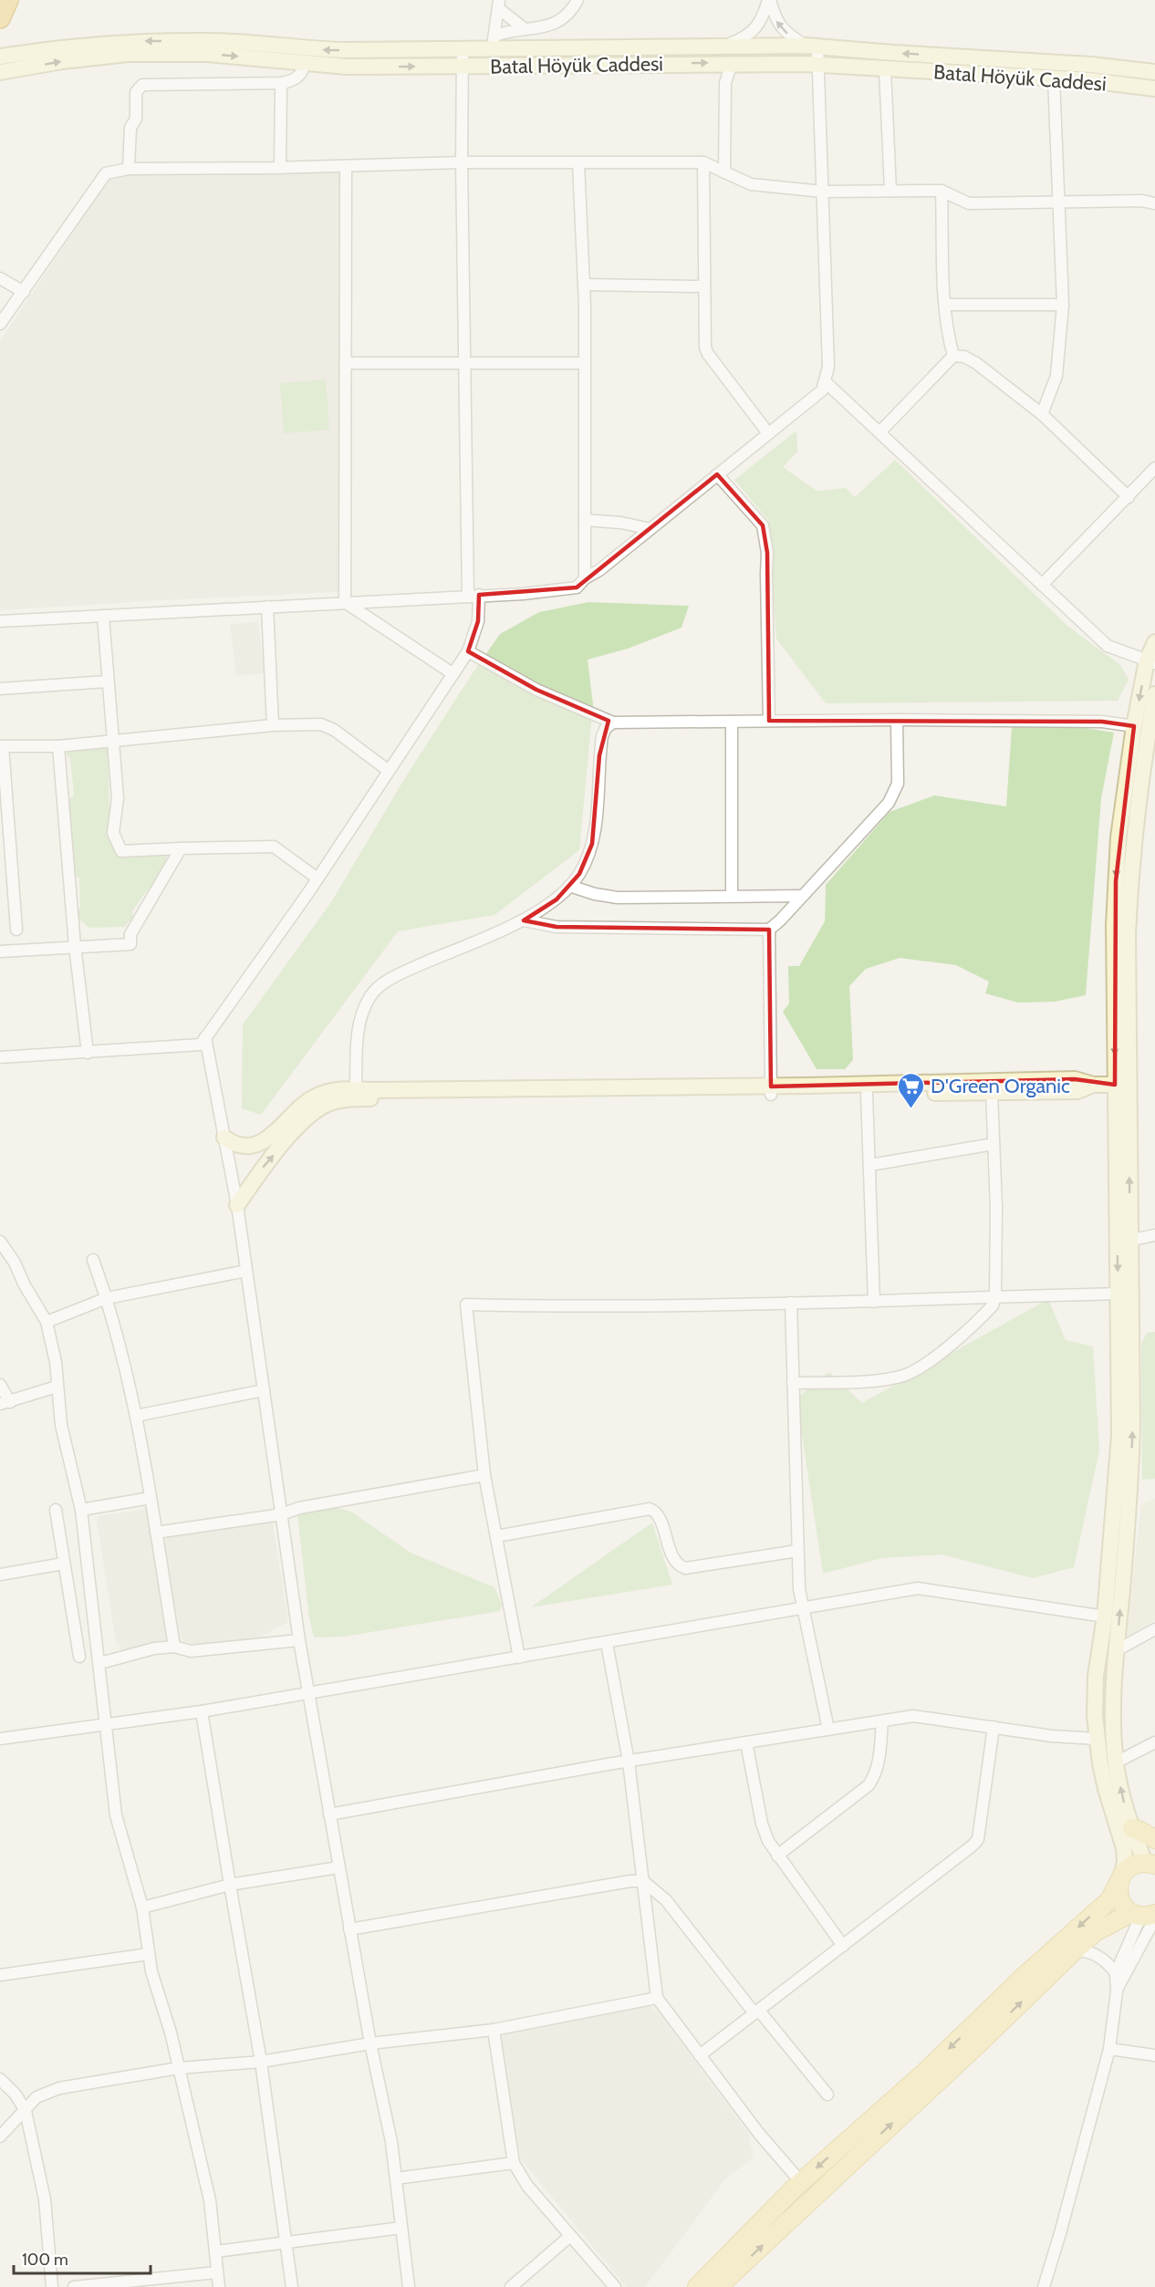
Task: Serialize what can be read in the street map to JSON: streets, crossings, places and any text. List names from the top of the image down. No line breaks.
{"streets":{"street":["Batal Höyük Caddesi"]},"places":{"supermarket":["D'Green Organic"]},"scale_bar":"100 m"}
